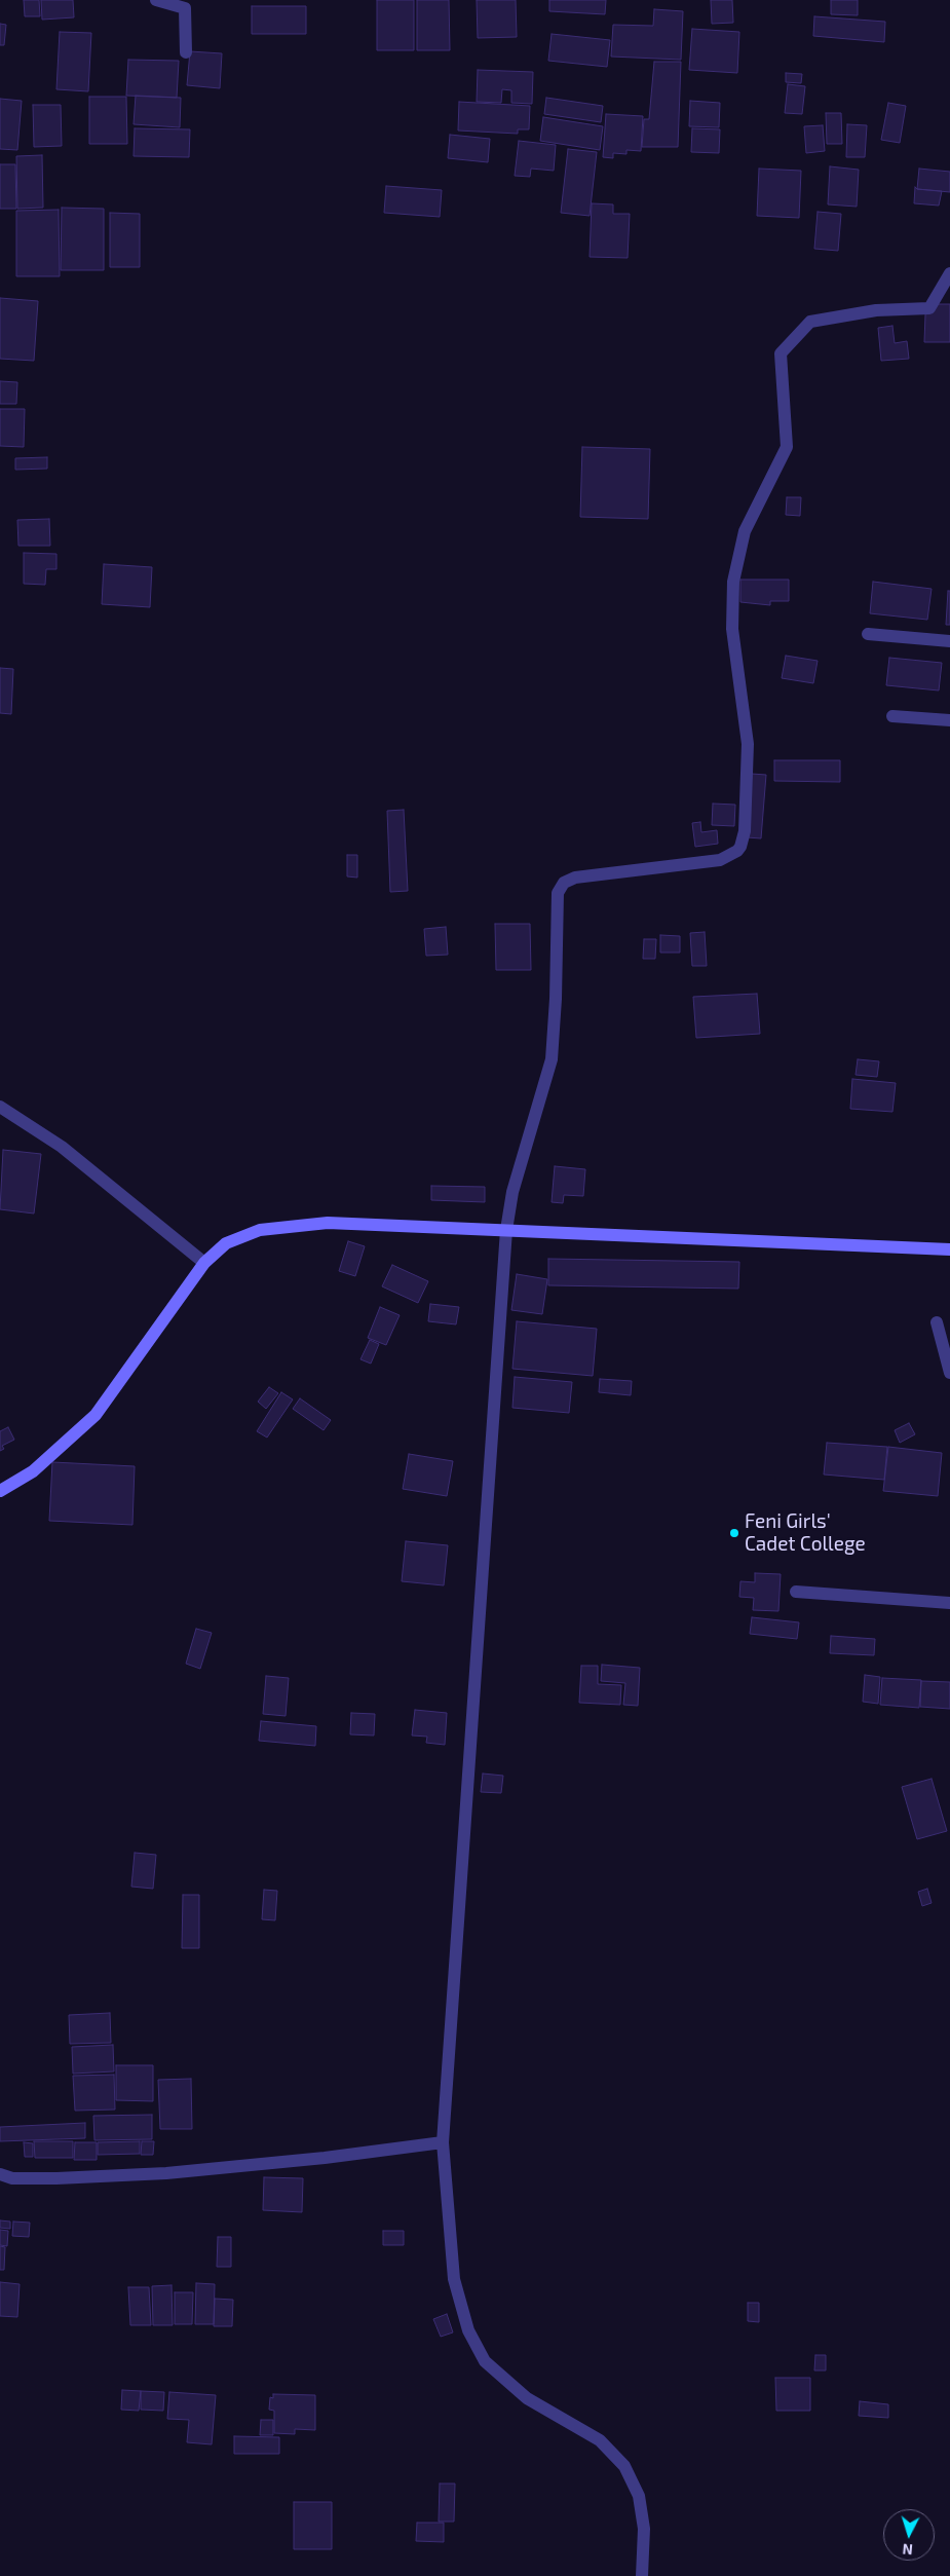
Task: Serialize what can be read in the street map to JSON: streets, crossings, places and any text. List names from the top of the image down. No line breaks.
{"places":["Feni Girls' Cadet College"],"north":"bottom"}
